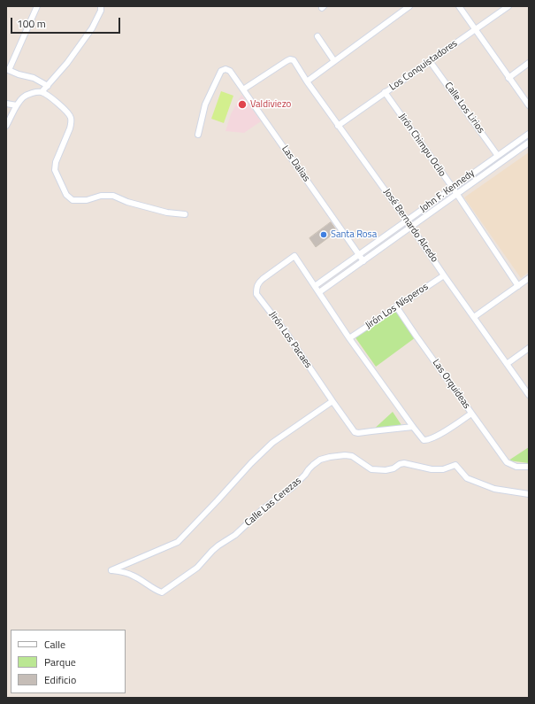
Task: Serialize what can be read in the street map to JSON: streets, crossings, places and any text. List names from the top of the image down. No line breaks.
{"streets":{"street":["Los Conquistadores","Calle Los Lirios","Jirón Chimpu Ocllo","Las Dalias","John F. Kennedy","José Bernardo Alcedo","Jirón Los Nísperos","Jirón Los Pacaes","Las Orquideas","Calle Las Cerezas"]},"crossings":[["Los Conquistadores","Calle Los Lirios"],["Los Conquistadores","Jirón Chimpu Ocllo"],["Los Conquistadores","José Bernardo Alcedo"],["Calle Los Lirios","John F. Kennedy"],["Jirón Chimpu Ocllo","John F. Kennedy"],["Las Dalias","John F. Kennedy"],["Las Dalias","José Bernardo Alcedo"],["John F. Kennedy","José Bernardo Alcedo"],["John F. Kennedy","Jirón Los Pacaes"],["José Bernardo Alcedo","Jirón Los Nísperos"],["Jirón Los Nísperos","Las Orquideas"],["Jirón Los Pacaes","Calle Las Cerezas"]],"places":["Valdiviezo","Santa Rosa"],"legend":["Calle","Parque","Edificio"],"scale_bar":"100 m"}
